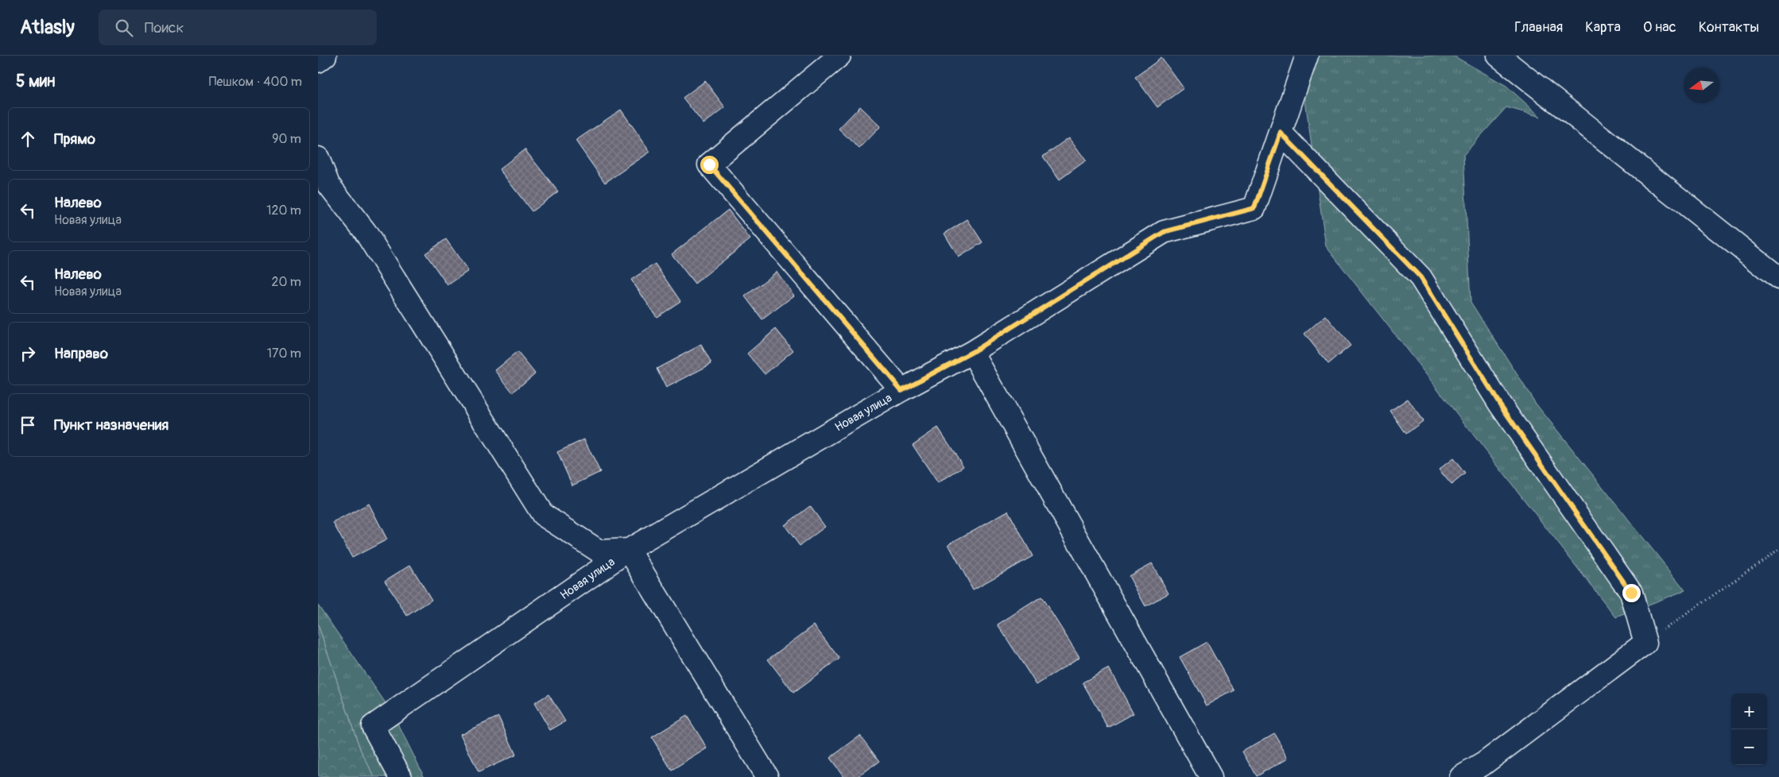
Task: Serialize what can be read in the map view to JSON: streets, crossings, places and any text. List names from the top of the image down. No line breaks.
{"streets":{"street":["Новая улица"]},"north":"left","page":{"header":"Atlasly","search":"Поиск","nav":["Главная","Карта","О нас","Контакты"],"heading":["5 мин","Пешком · 400 m"],"list":[["Прямо","90 m"],["Налево","Новая улица","120 m"],["Налево","Новая улица","20 m"],["Направо","170 m"],"Пункт назначения"],"map_buttons":["+","−"]}}
